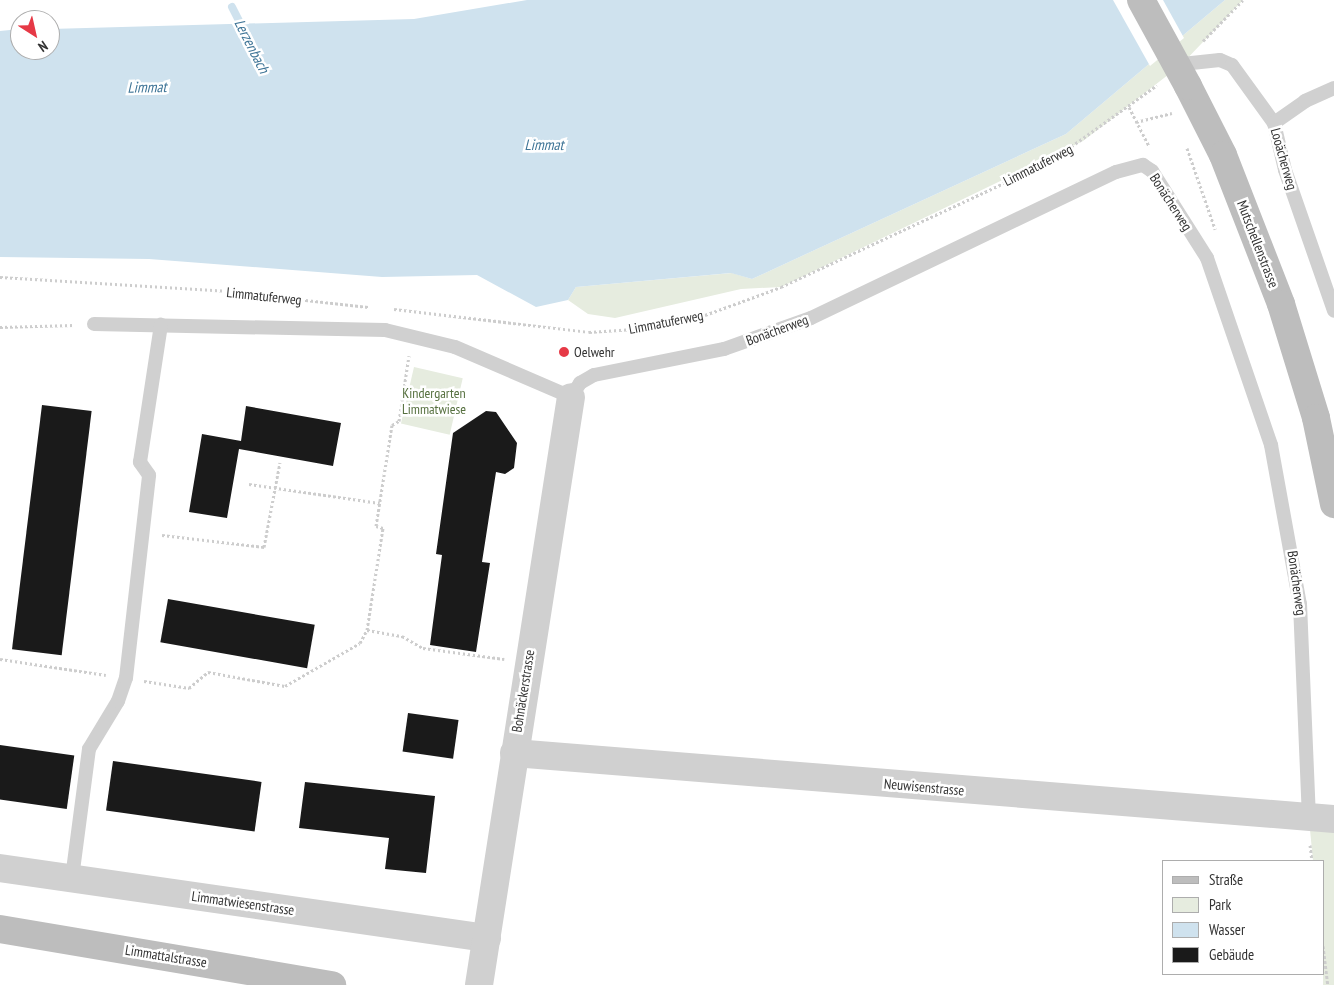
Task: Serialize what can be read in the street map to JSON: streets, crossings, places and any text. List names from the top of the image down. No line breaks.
{"streets":{"main road":["Mutschellenstrasse","Limmattalstrasse"],"street":["Bohnäckerstrasse","Neuwisenstrasse","Limmatwiesenstrasse"],"lane":["Looächerweg","Bonächerweg"],"path":["Limmatuferweg"]},"crossings":[["Looächerweg","Limmatuferweg"],["Looächerweg","Mutschellenstrasse"],["Limmatuferweg","Mutschellenstrasse"],["Bonächerweg","Bohnäckerstrasse"],["Bonächerweg","Neuwisenstrasse"],["Bohnäckerstrasse","Neuwisenstrasse"],["Bohnäckerstrasse","Limmatwiesenstrasse"]],"water":["Lerzenbach","Limmat"],"parks":["Kindergarten Limmatwiese"],"places":["Oelwehr"],"legend":["Straße","Park","Wasser","Gebäude"],"north":"bottom right"}
